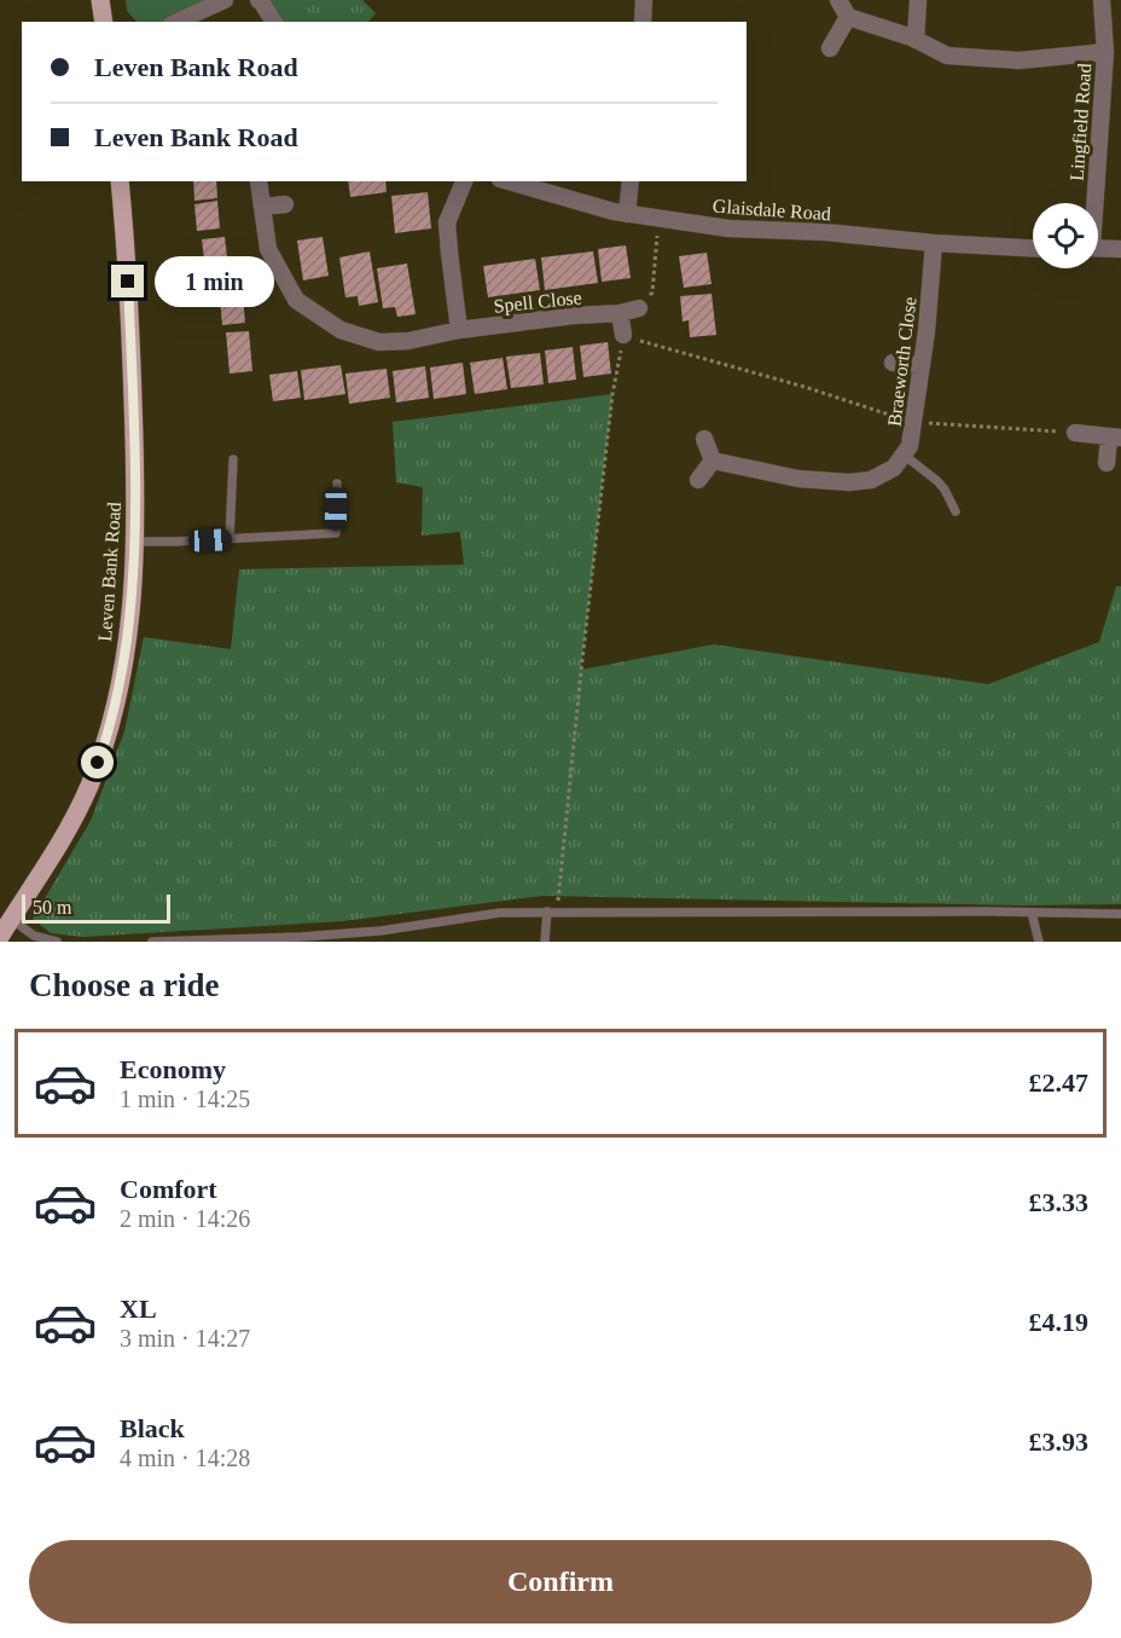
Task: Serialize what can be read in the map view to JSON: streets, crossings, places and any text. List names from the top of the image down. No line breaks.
{"streets":{"main road":["Leven Bank Road"],"street":["Lingfield Road","Glaisdale Road","Spell Close","Braeworth Close"]},"crossings":[["Glaisdale Road","Braeworth Close"]],"scale_bar":"50 m","page":{"banner":["Leven Bank Road","Leven Bank Road"],"bubble":"1 min","scale":"50 m","heading":"Choose a ride","list":[{"name":"Economy","note":"1 min · 14:25","value":"£2.47"},{"name":"Comfort","note":"2 min · 14:26","value":"£3.33"},{"name":"XL","note":"3 min · 14:27","value":"£4.19"},{"name":"Black","note":"4 min · 14:28","value":"£3.93"}],"buttons":"Confirm"}}
